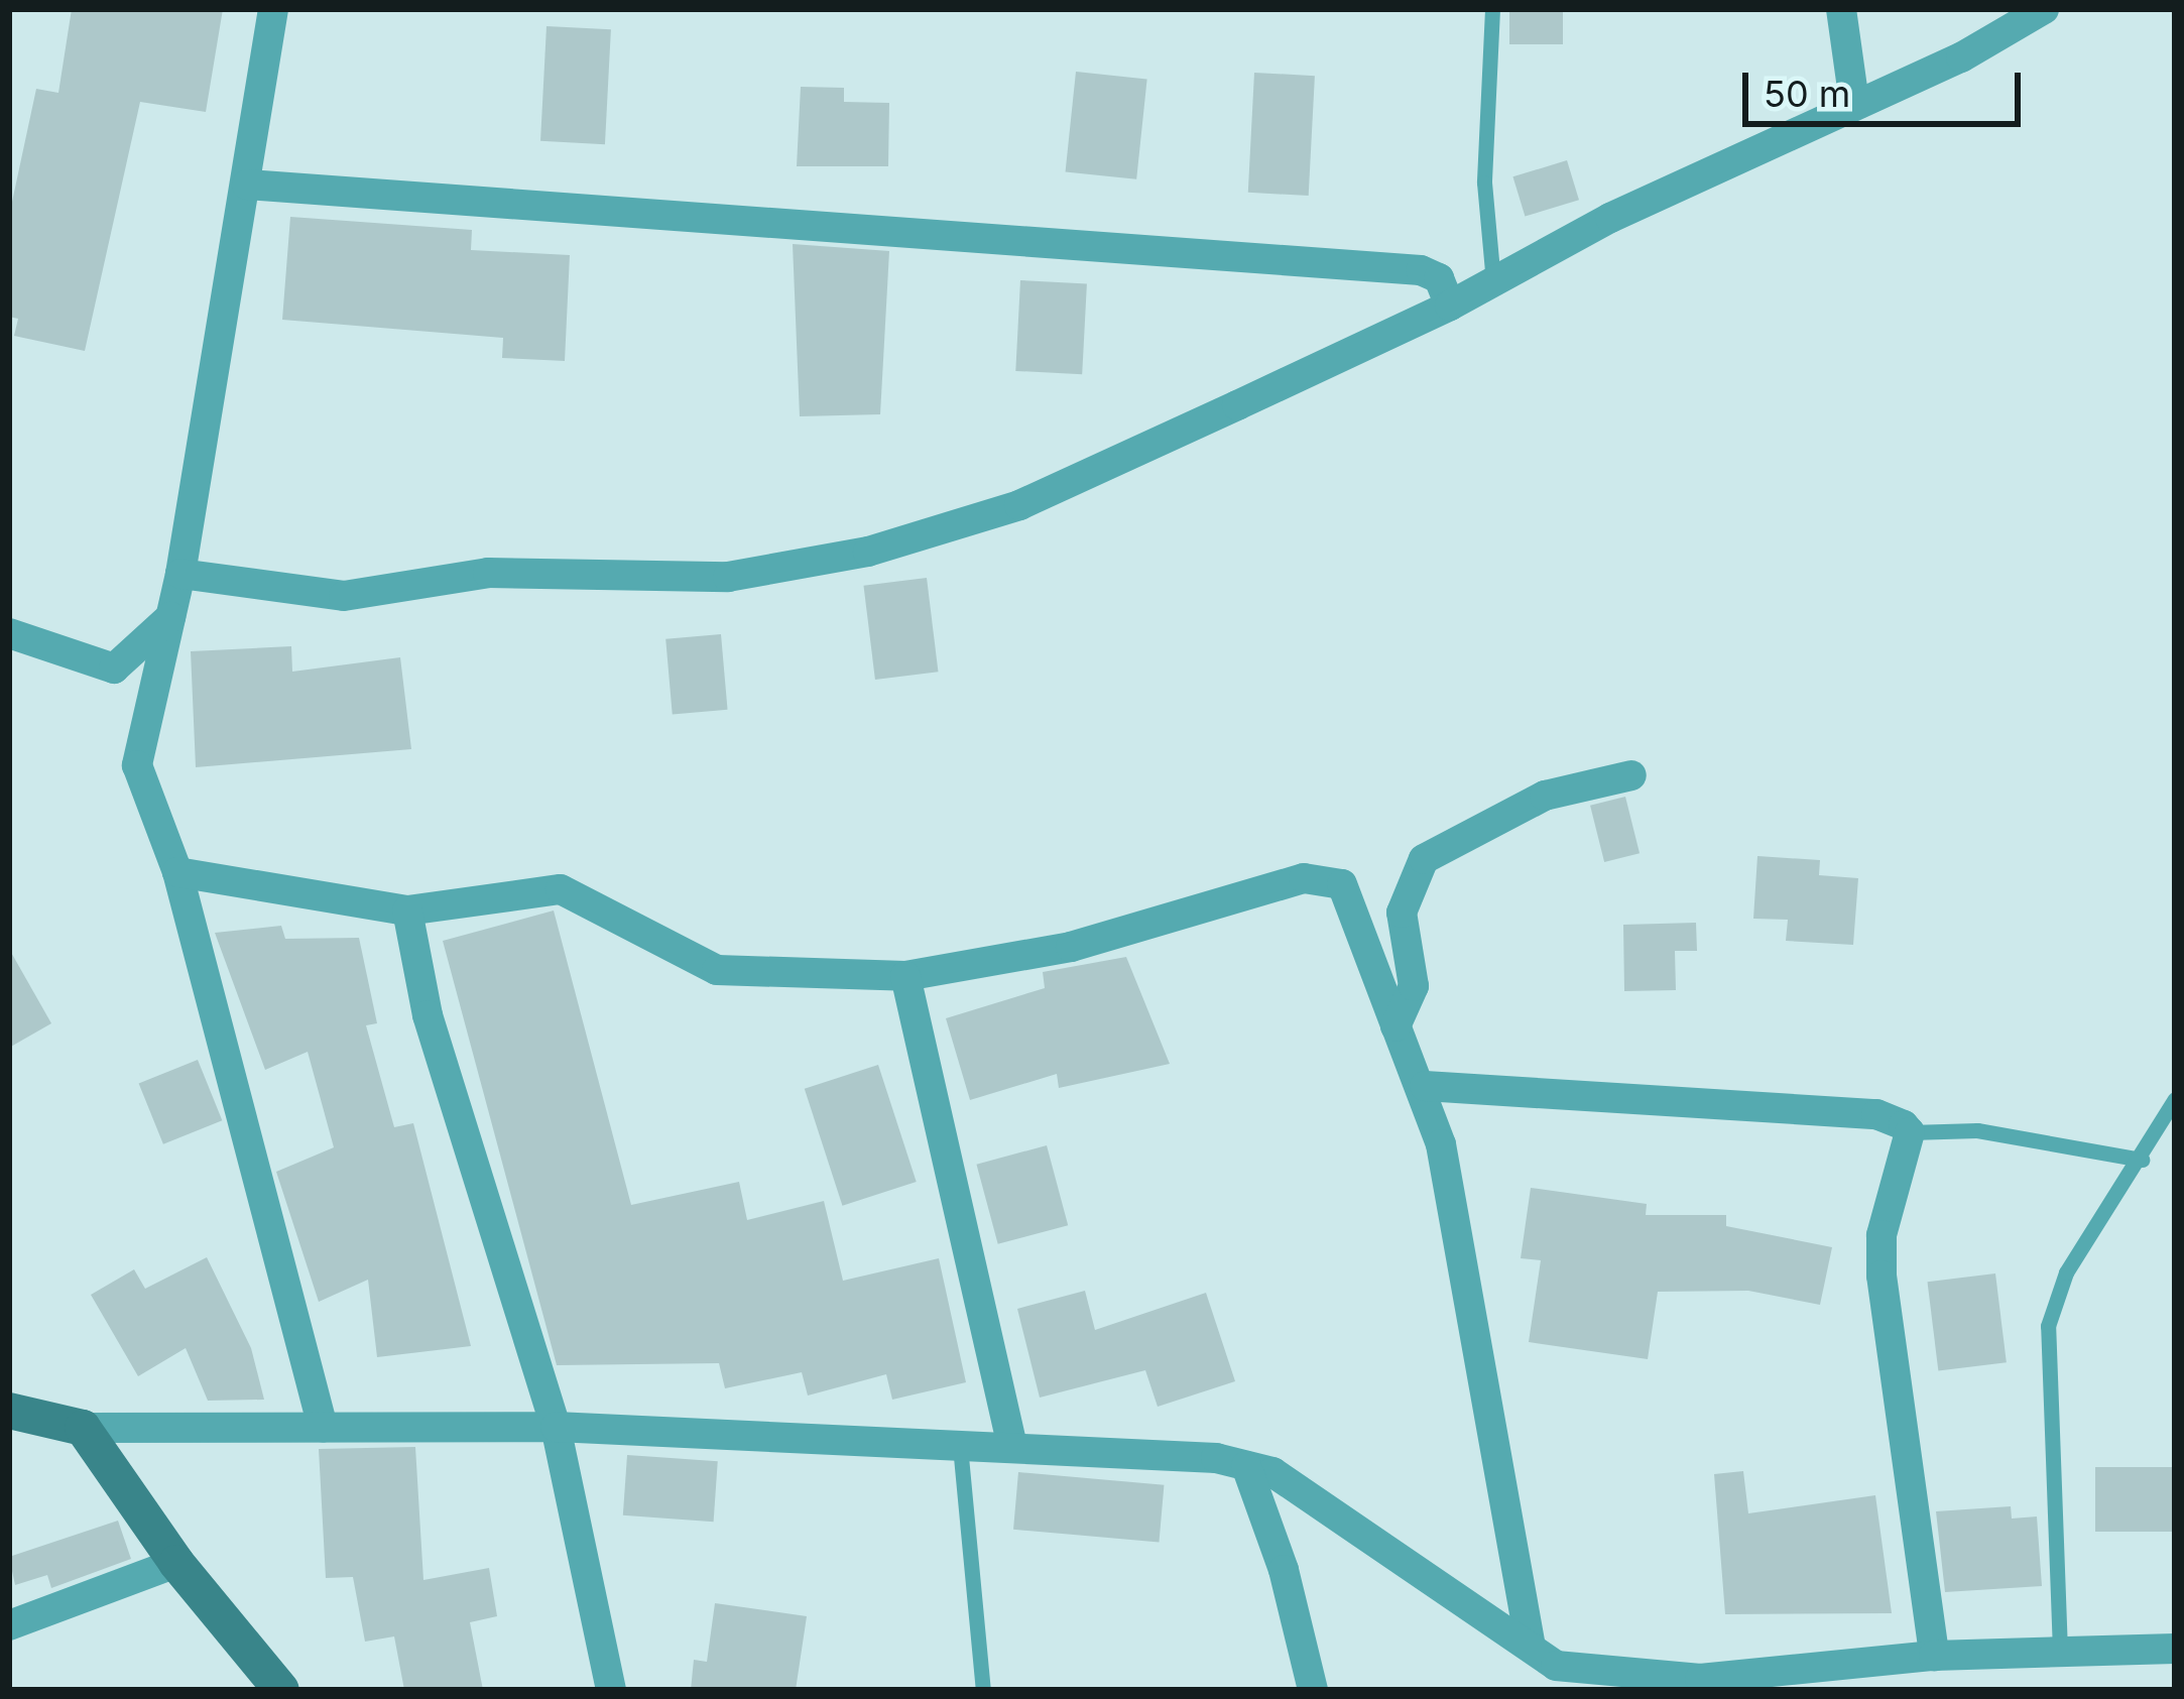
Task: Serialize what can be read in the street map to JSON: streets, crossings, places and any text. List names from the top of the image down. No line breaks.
{"scale_bar":"50 m"}
